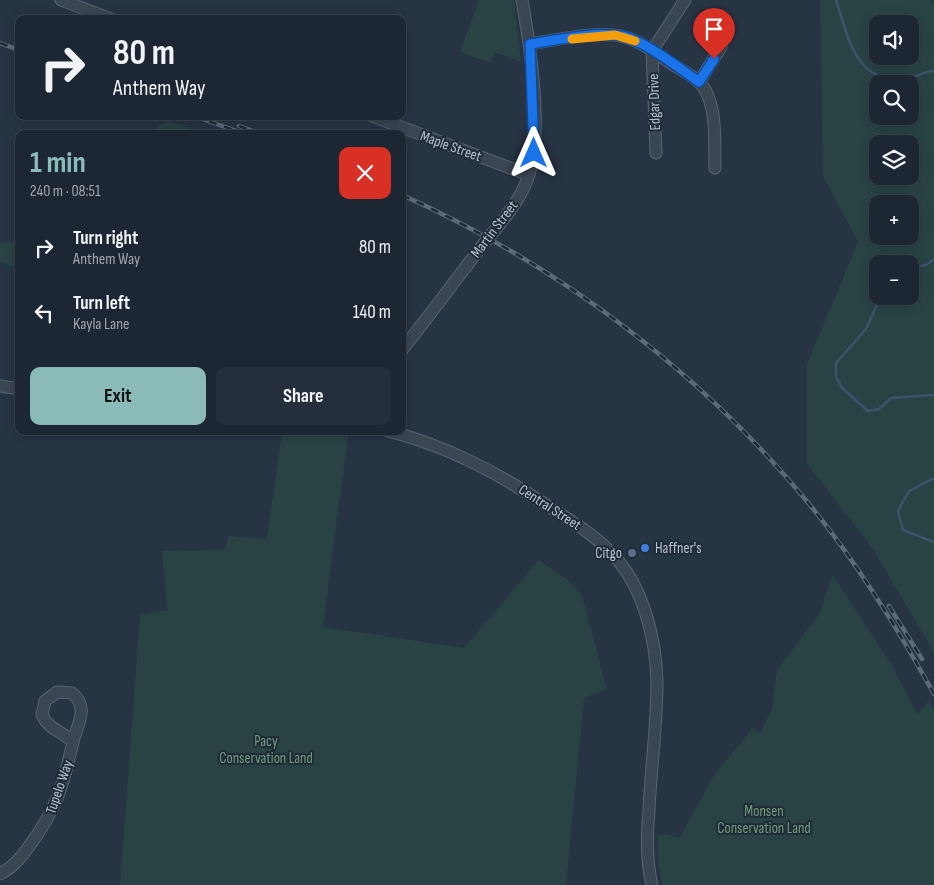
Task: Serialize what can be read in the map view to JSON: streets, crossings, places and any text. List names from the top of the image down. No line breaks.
{"streets":{"street":["Edgar Drive","Maple Street","Martin Street","Central Street","Tupelo Way"]},"crossings":[["Maple Street","Martin Street"]],"parks":["Pacy Conservation Land","Monsen Conservation Land"],"places":["Haffner's","Citgo"],"page":{"map_buttons":["+","−"],"turn":["80 m","Anthem Way"],"heading":["1 min","240 m · 08:51"],"list":[{"name":"Turn right","note":"Anthem Way","value":"80 m"},{"name":"Turn left","note":"Kayla Lane","value":"140 m"}],"buttons":["Exit","Share"]}}
